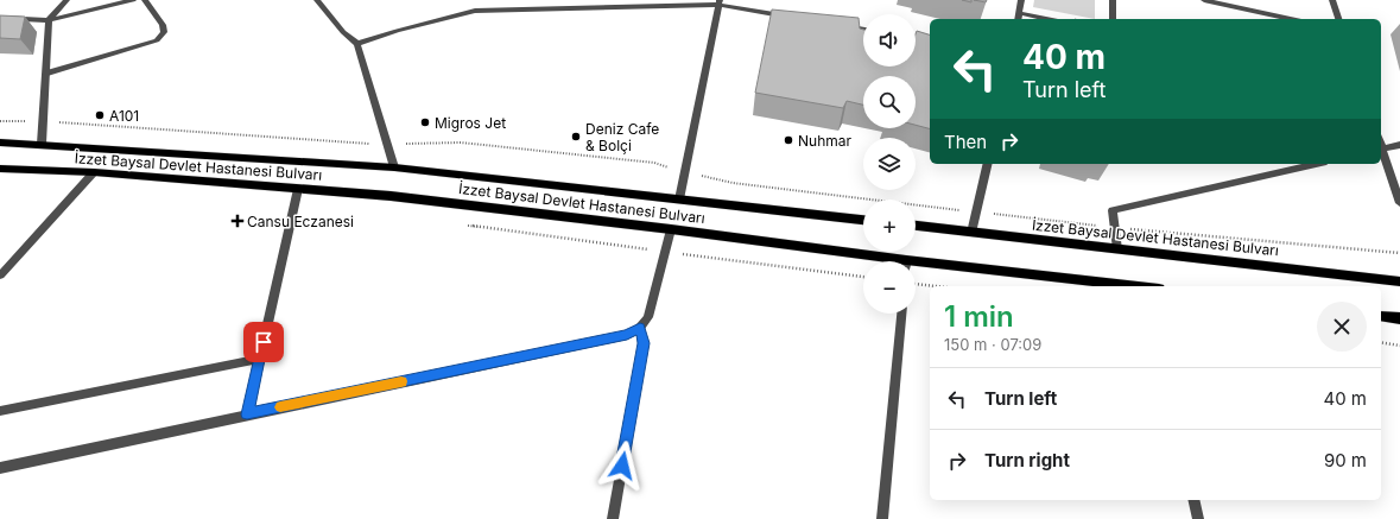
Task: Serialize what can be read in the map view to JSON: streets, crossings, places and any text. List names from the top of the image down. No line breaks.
{"streets":{"main road":["İzzet Baysal Devlet Hastanesi Bulvarı"]},"places":{"other":["A101","Migros Jet","Deniz Cafe & Bolçi","Nuhmar"],"health":["Cansu Eczanesi"]},"page":{"map_buttons":["+","−"],"turn":["40 m","Turn left"],"then":"Then","heading":["1 min","150 m · 07:09"],"list":[{"name":"Turn left","value":"40 m"},{"name":"Turn right","value":"90 m"}]}}
